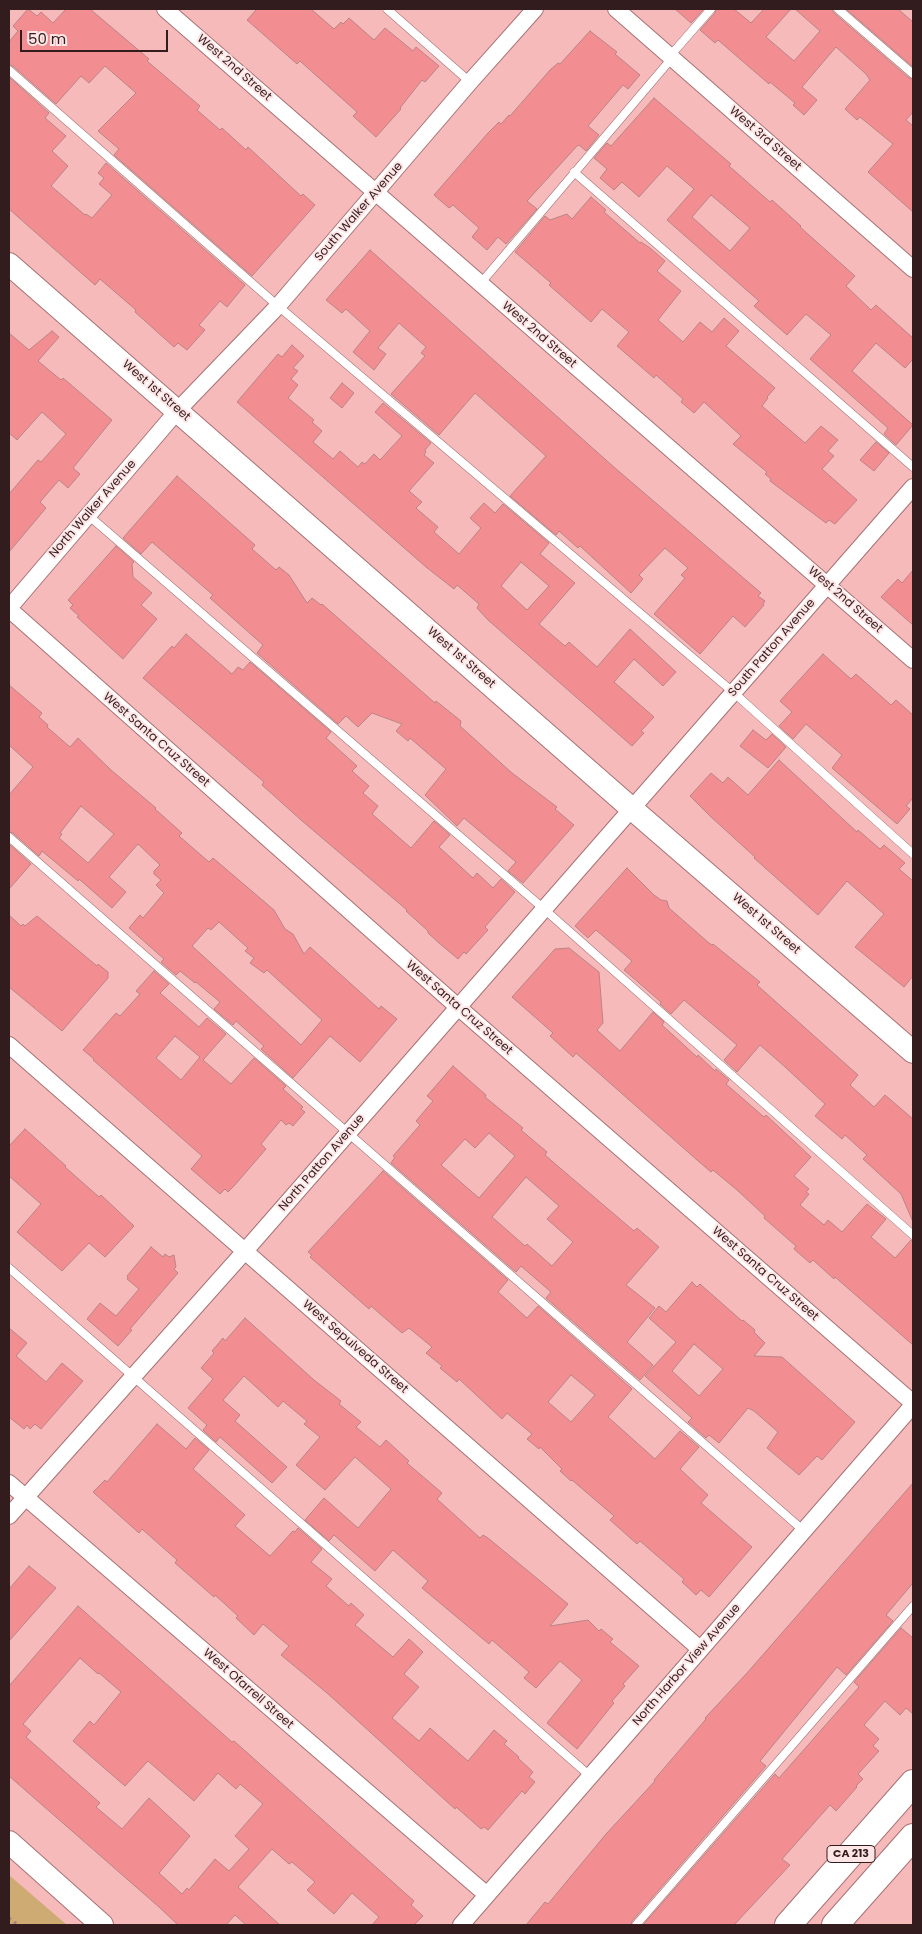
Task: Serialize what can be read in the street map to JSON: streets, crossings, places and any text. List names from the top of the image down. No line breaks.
{"streets":{"main road":["CA 213"],"street":["West 2nd Street","West 3rd Street","South Walker Avenue","West 1st Street","North Walker Avenue","South Patton Avenue","West Santa Cruz Street","North Patton Avenue","West Sepulveda Street","North Harbor View Avenue","West Ofarrell Street"]},"crossings":[["West 2nd Street","South Walker Avenue"],["West 2nd Street","South Patton Avenue"],["South Walker Avenue","West 1st Street"],["South Walker Avenue","North Walker Avenue"],["West 1st Street","North Walker Avenue"],["West 1st Street","South Patton Avenue"],["West 1st Street","North Patton Avenue"],["North Walker Avenue","West Santa Cruz Street"],["South Patton Avenue","North Patton Avenue"],["West Santa Cruz Street","North Patton Avenue"],["West Santa Cruz Street","North Harbor View Avenue"],["North Patton Avenue","West Sepulveda Street"],["North Patton Avenue","West Ofarrell Street"],["West Sepulveda Street","North Harbor View Avenue"],["North Harbor View Avenue","West Ofarrell Street"]],"scale_bar":"50 m"}
